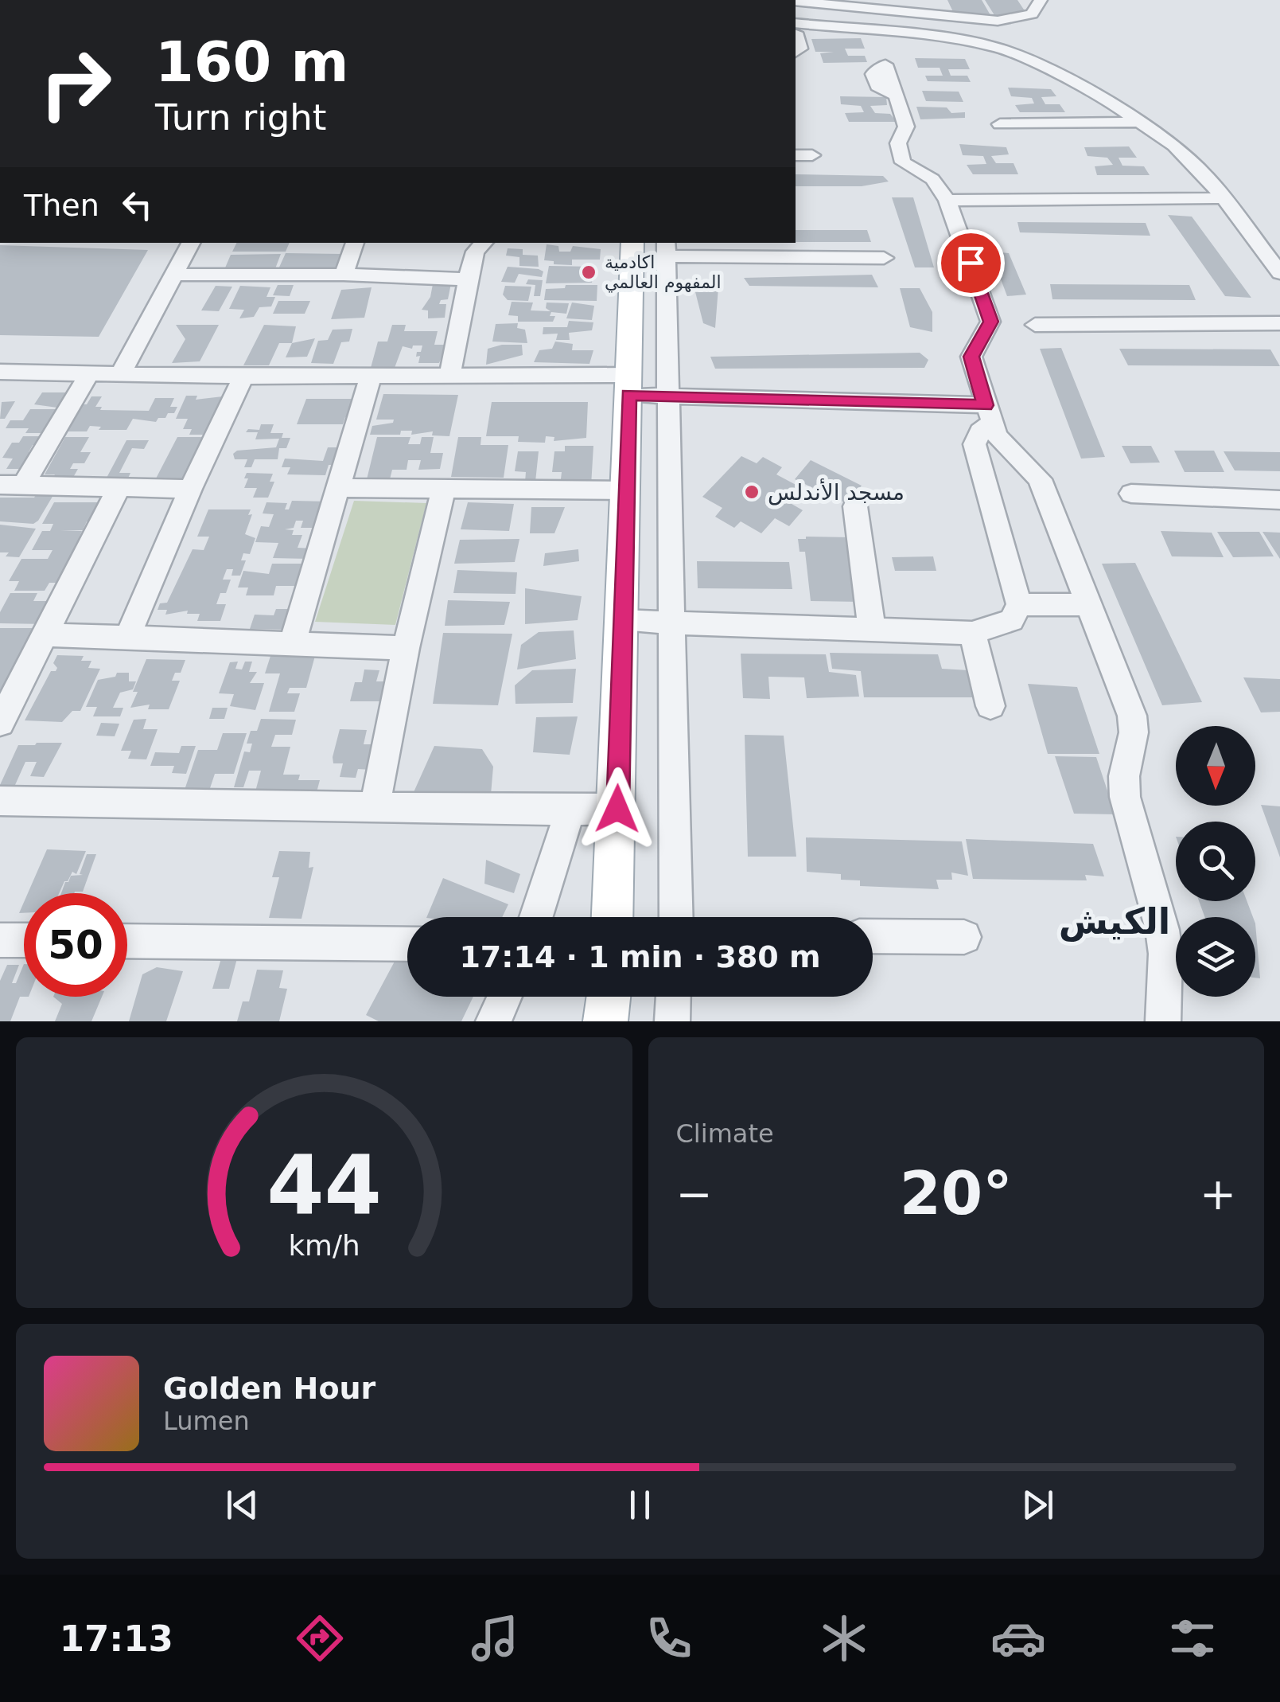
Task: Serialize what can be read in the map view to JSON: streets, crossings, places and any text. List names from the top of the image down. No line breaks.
{"districts":["الكيش"],"places":["اكادمية المفهوم العالمي","مسجد الأندلس"],"north":"bottom","page":{"turn":["160 m","Turn right"],"then":"Then","limit":"50","trip":"17:14 · 1 min · 380 m","tile":"Climate","heat":["−","20°","+"],"song":["Golden Hour","Lumen"],"tabs":"17:13","gauge":["44","km/h"]}}
